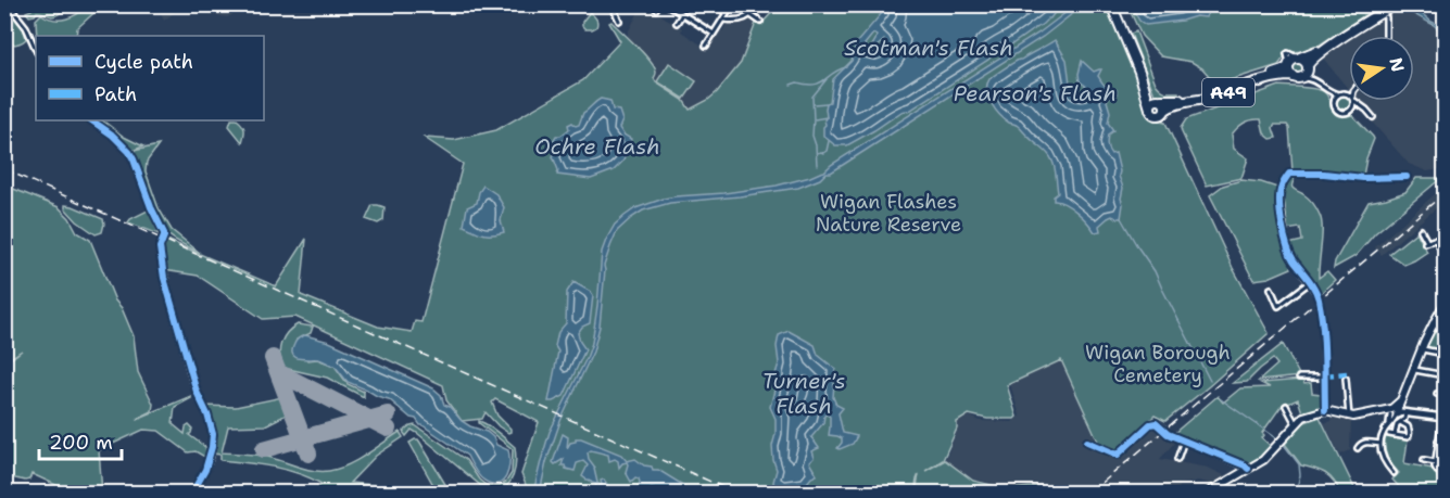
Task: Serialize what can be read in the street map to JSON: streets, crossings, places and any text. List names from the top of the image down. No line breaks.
{"streets":{"highway":["A49"]},"water":["Scotman's Flash","Pearson's Flash","Ochre Flash","Turner's Flash"],"parks":["Wigan Flashes Nature Reserve","Wigan Borough Cemetery"],"legend":["Cycle path","Path"],"scale_bar":"200 m","north":"right"}
